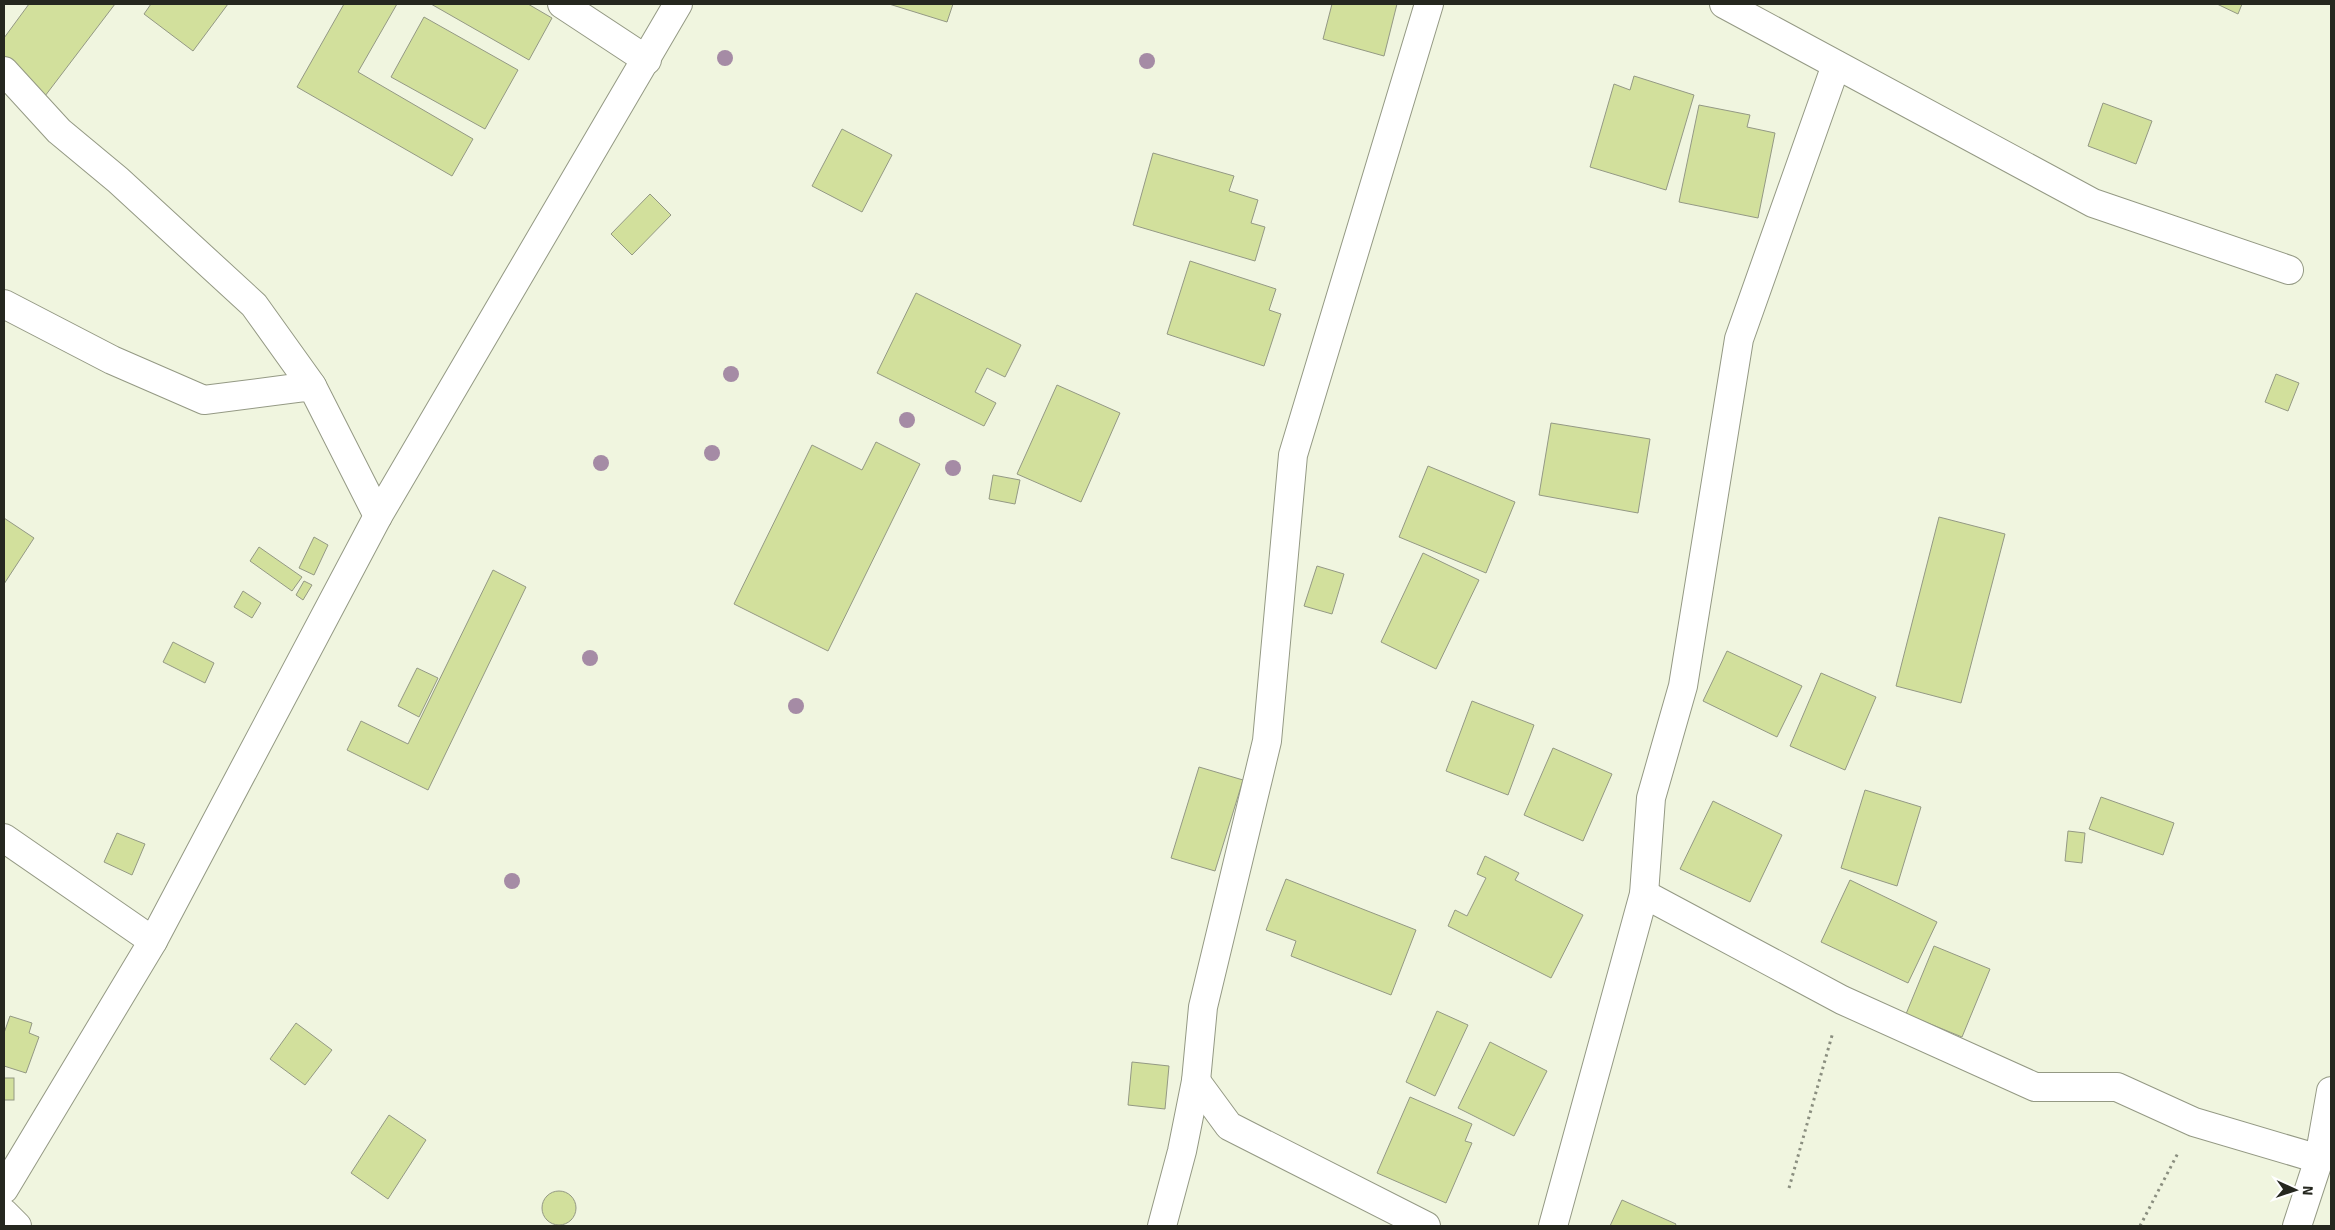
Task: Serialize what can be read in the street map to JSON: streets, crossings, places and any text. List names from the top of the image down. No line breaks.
{"north":"right"}
